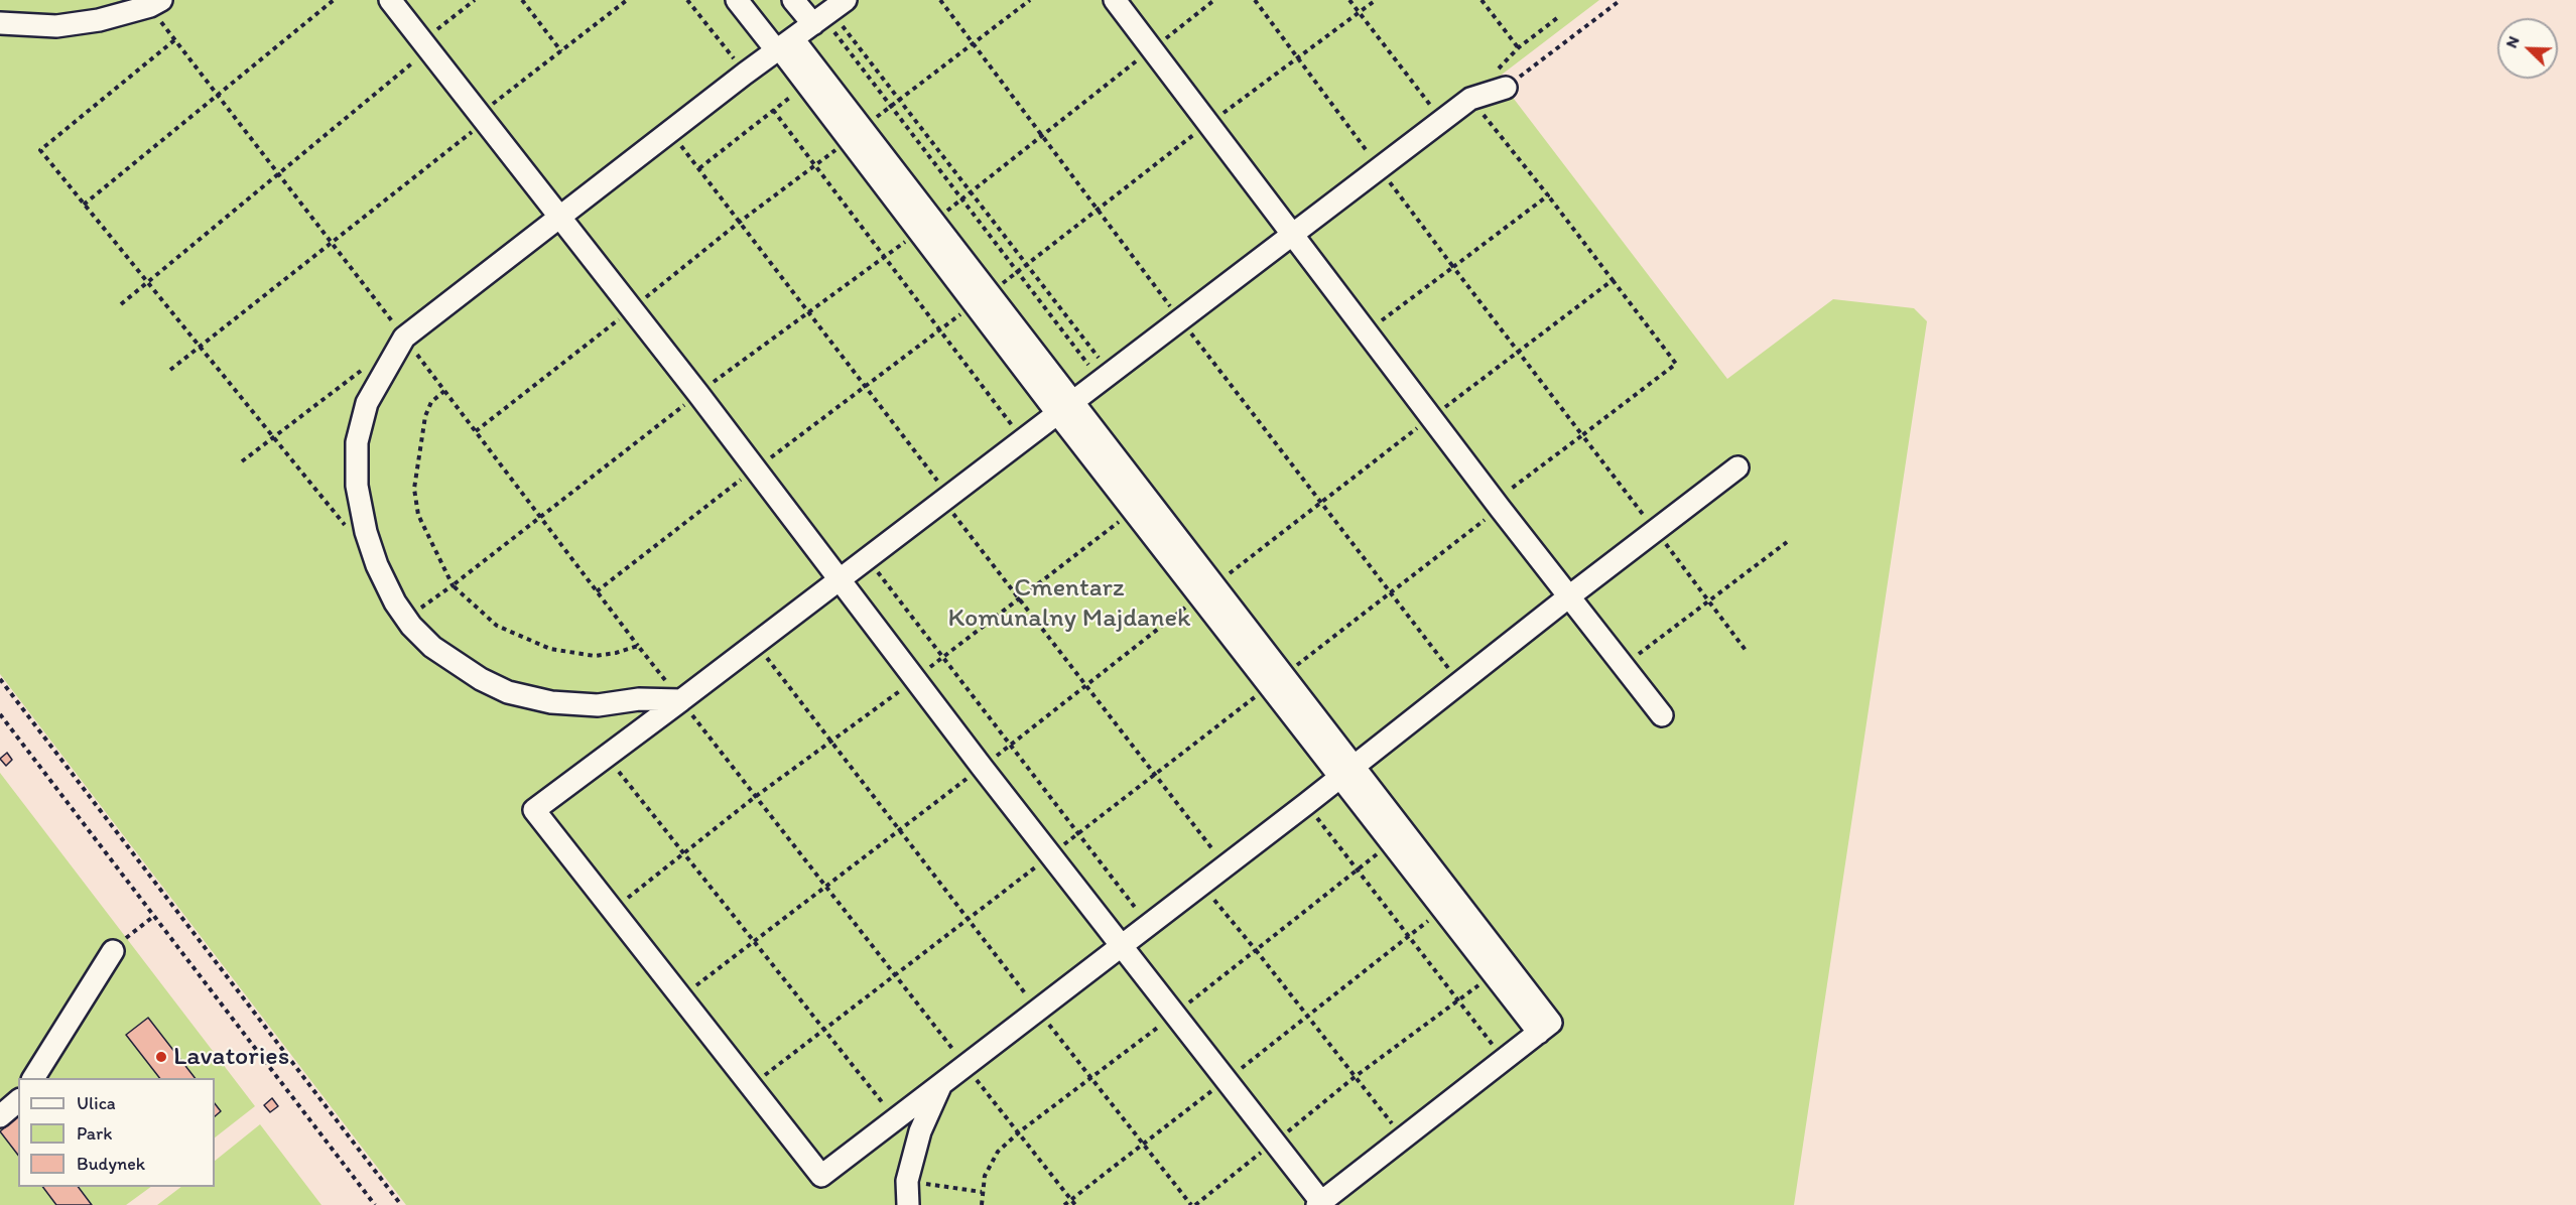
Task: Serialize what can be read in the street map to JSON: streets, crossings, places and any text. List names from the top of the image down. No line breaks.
{"parks":["Cmentarz Komunalny Majdanek"],"places":["Lavatories"],"legend":["Ulica","Park","Budynek"],"north":"top left"}
